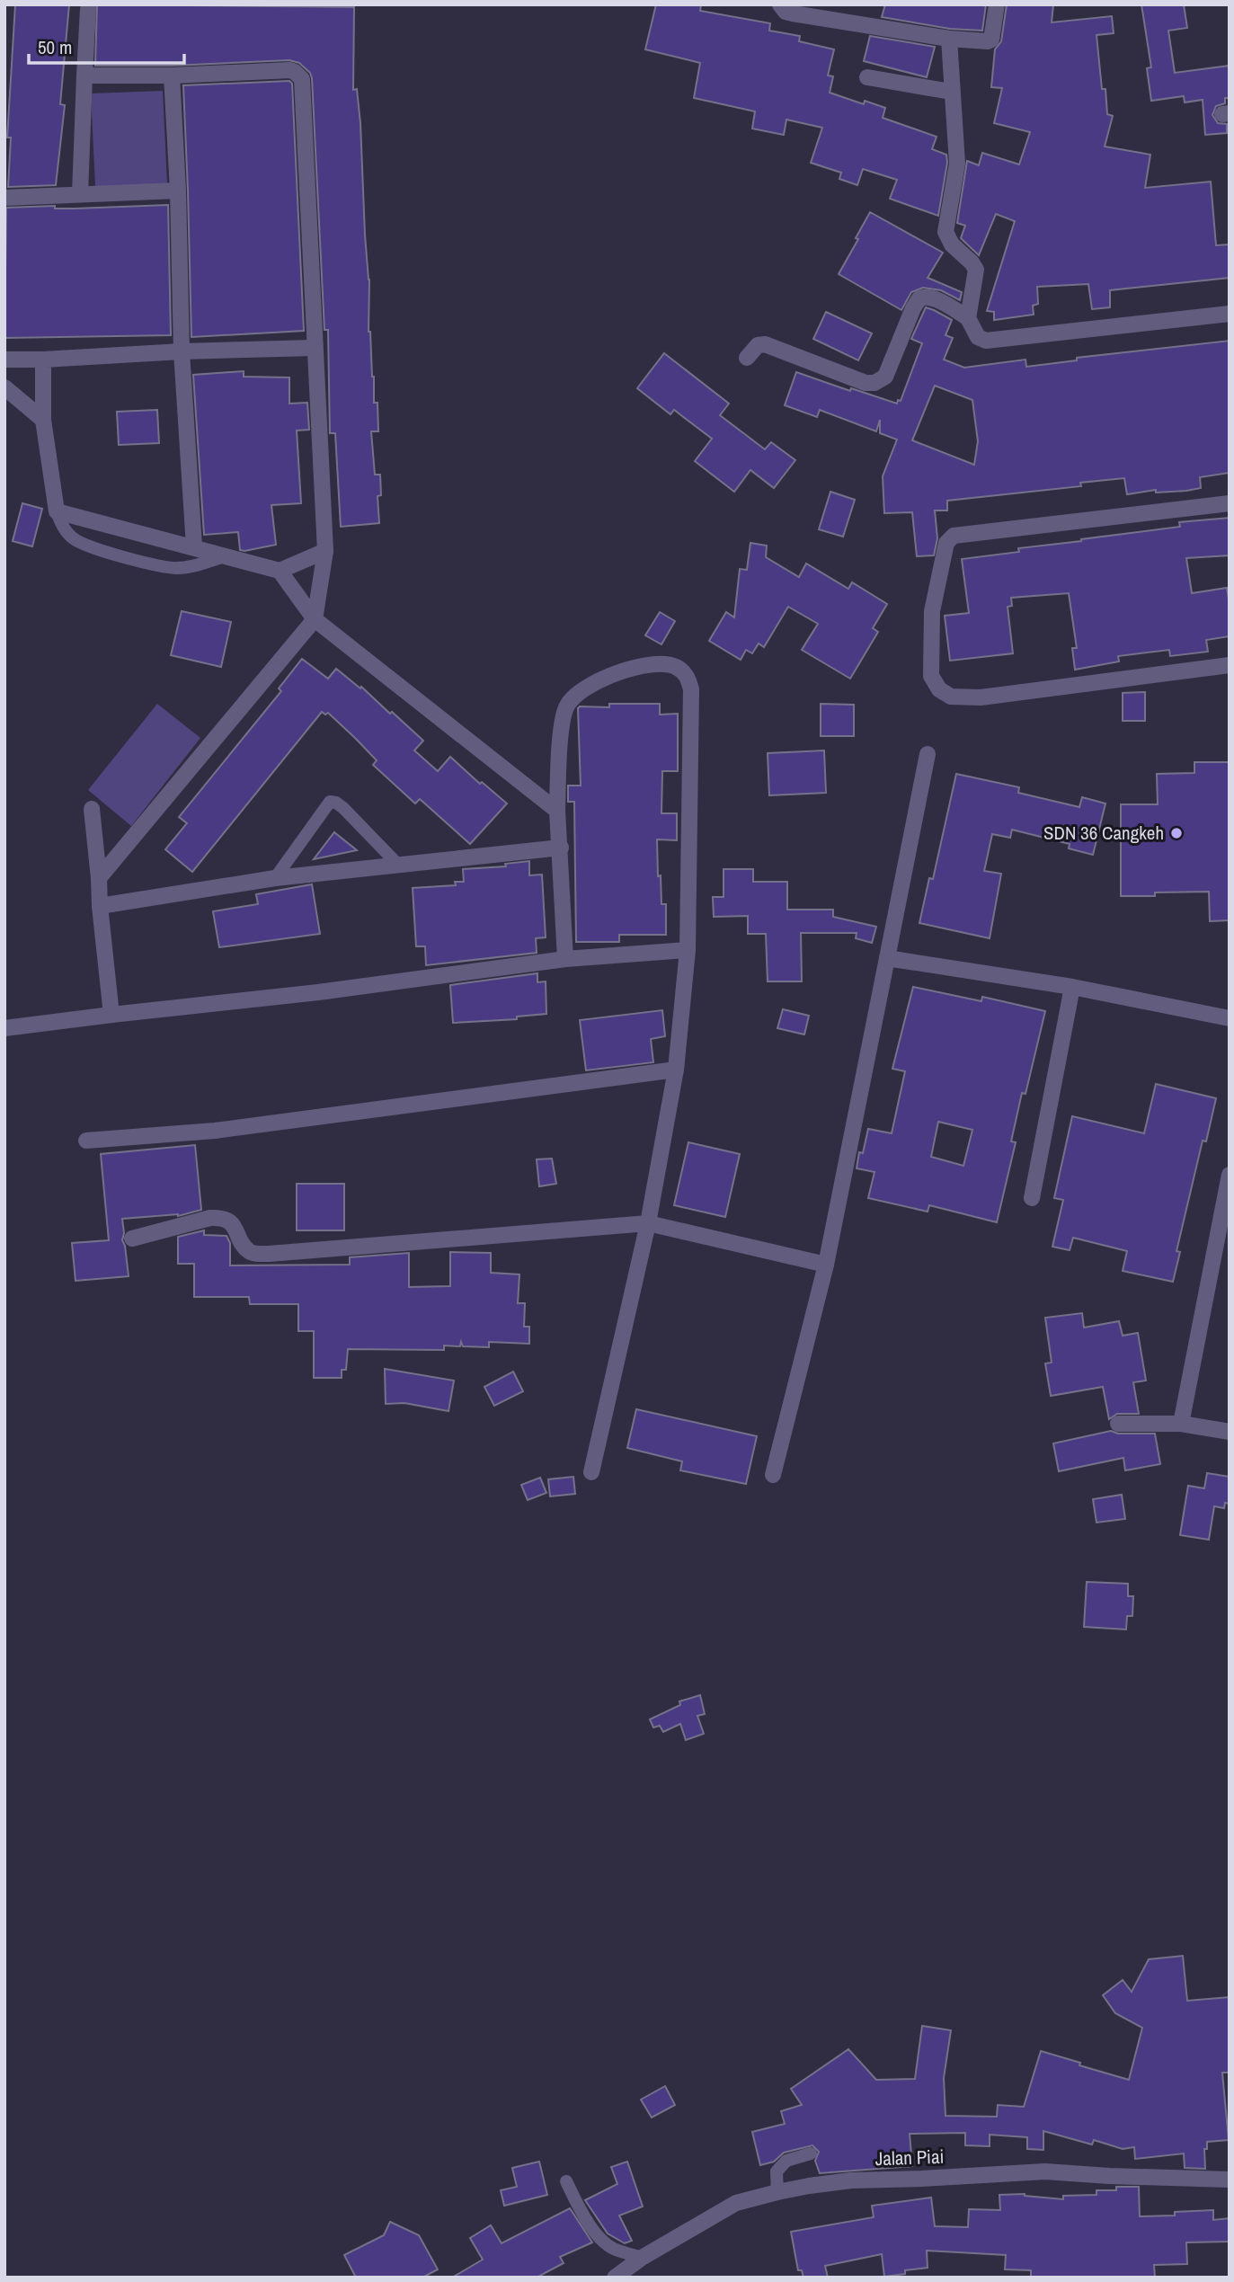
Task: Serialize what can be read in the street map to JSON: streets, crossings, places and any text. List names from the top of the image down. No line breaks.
{"streets":{"street":["Jalan Piai"]},"places":["SDN 36 Cangkeh"],"scale_bar":"50 m"}
